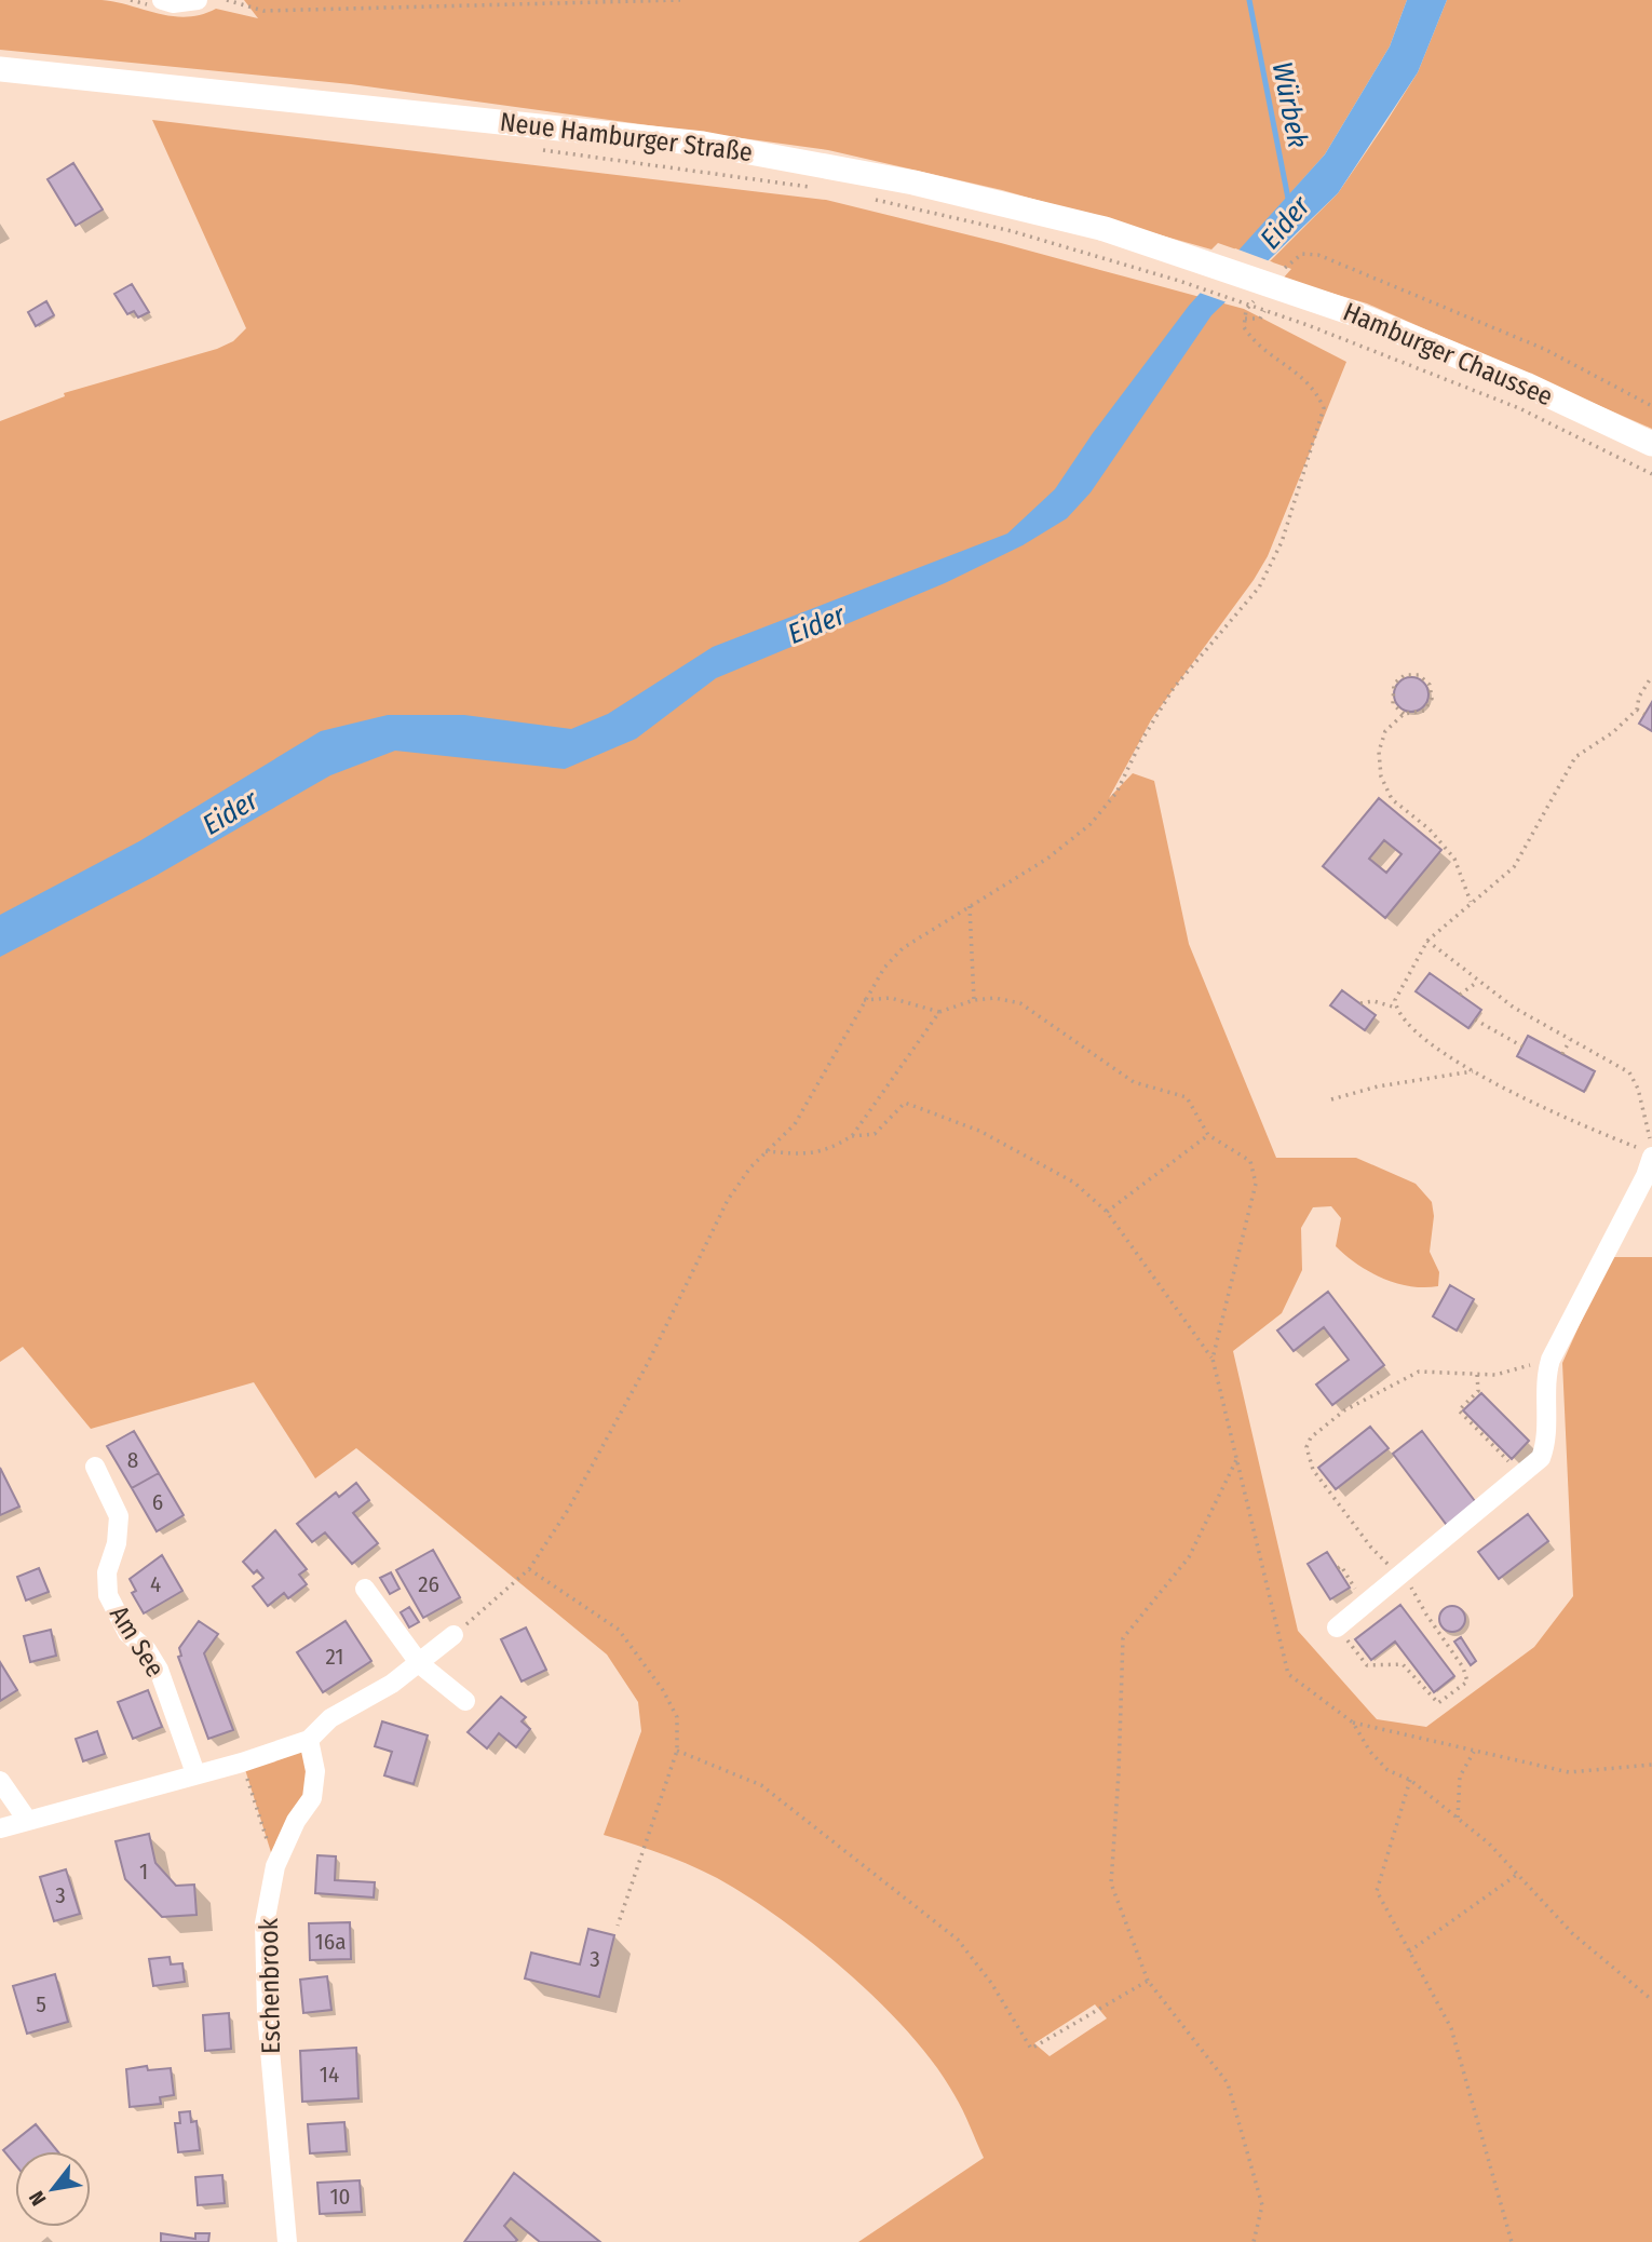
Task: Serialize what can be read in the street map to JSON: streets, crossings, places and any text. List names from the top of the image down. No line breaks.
{"streets":{"main road":["Neue Hamburger Straße","Hamburger Chaussee"],"street":["Am See","Eschenbrook"]},"crossings":[["Neue Hamburger Straße","Hamburger Chaussee"]],"water":["Würbek","Eider"],"house_numbers":["8","6","4","26","21","1","3","16a","3","5","14","10"],"north":"bottom left"}
